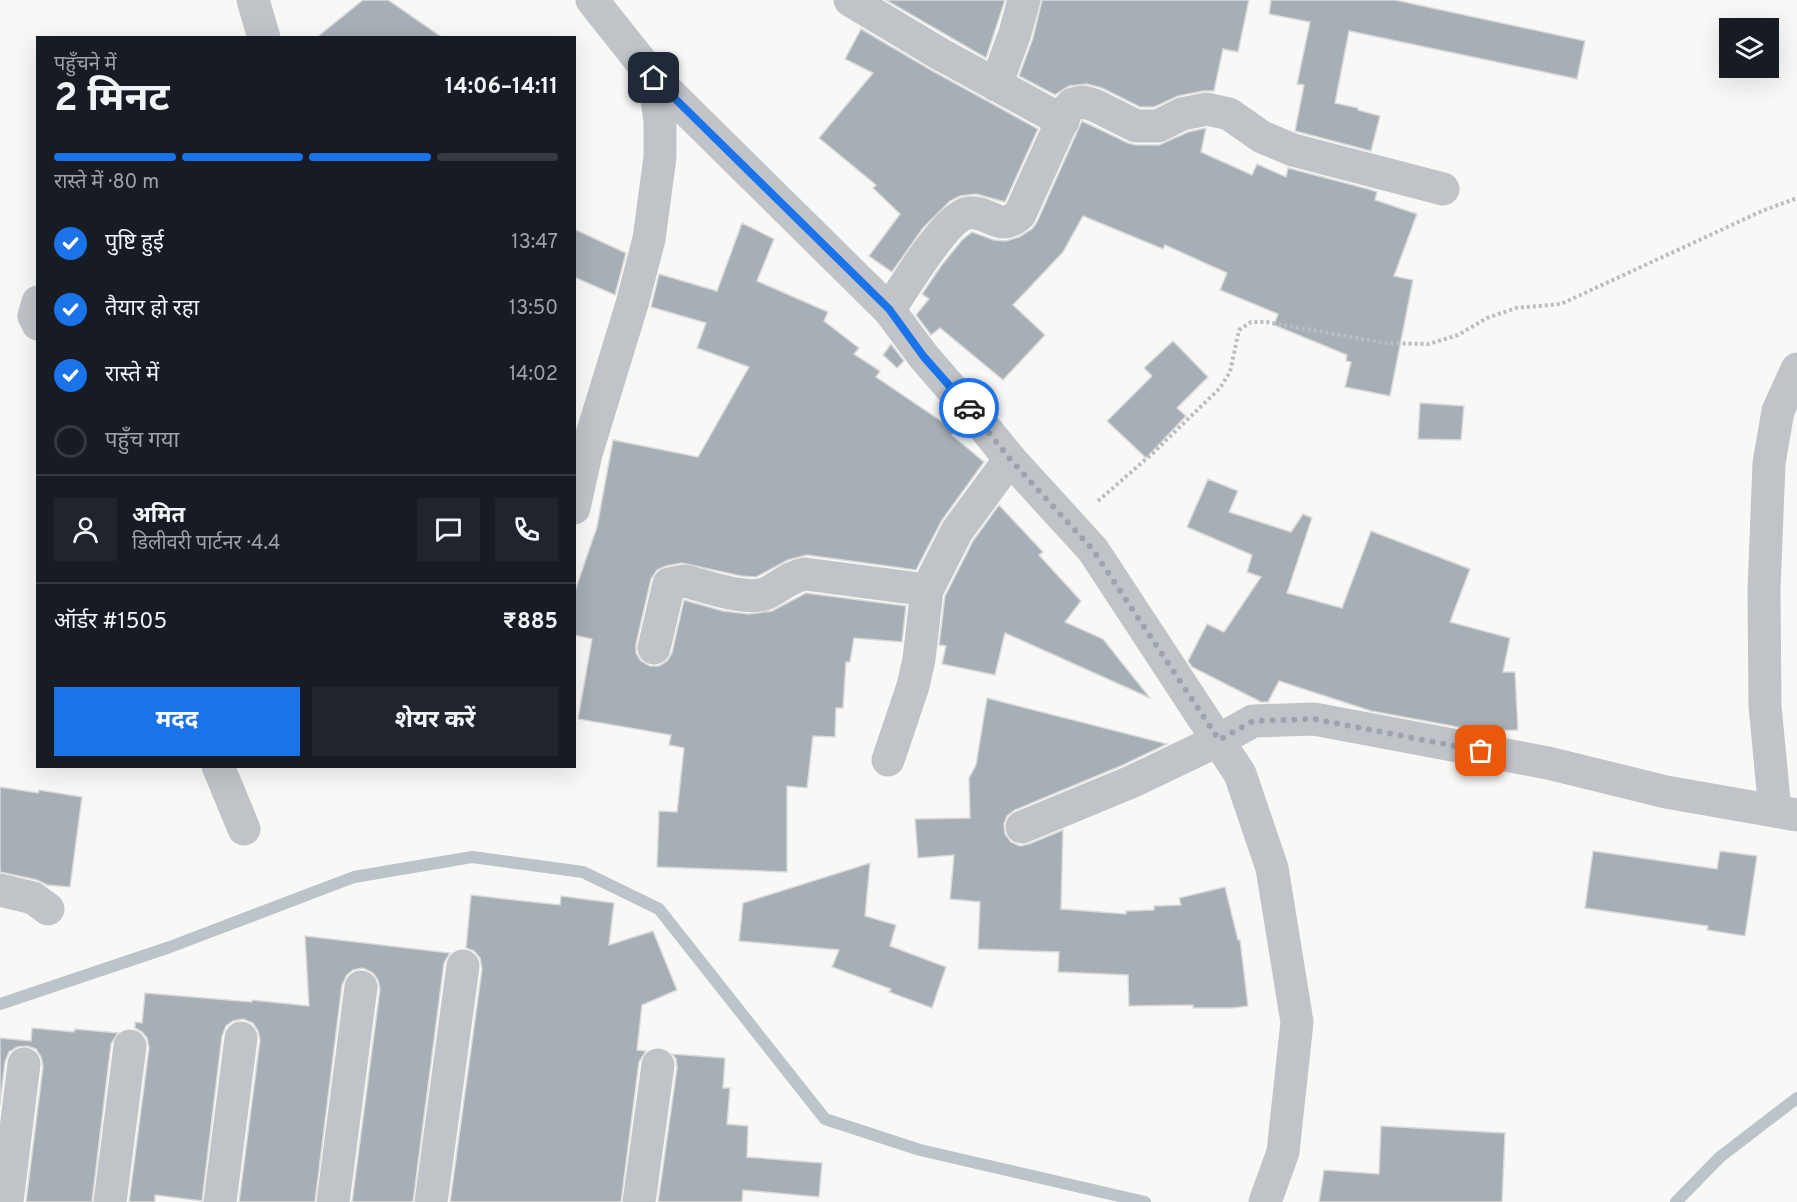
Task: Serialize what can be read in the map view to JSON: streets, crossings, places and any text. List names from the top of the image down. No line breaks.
{"page":{"heading":["2 मिनट","पहुँचने में","14:06–14:11"],"panel":["अमित","डिलीवरी पार्टनर · 4.4","ऑर्डर #1505","₹885"],"bar":"रास्ते में · 80 m","list":[["पुष्टि हुई","13:47"],["तैयार हो रहा","13:50"],["रास्ते में","14:02"],"पहुँच गया"],"buttons":["मदद","शेयर करें"]}}
